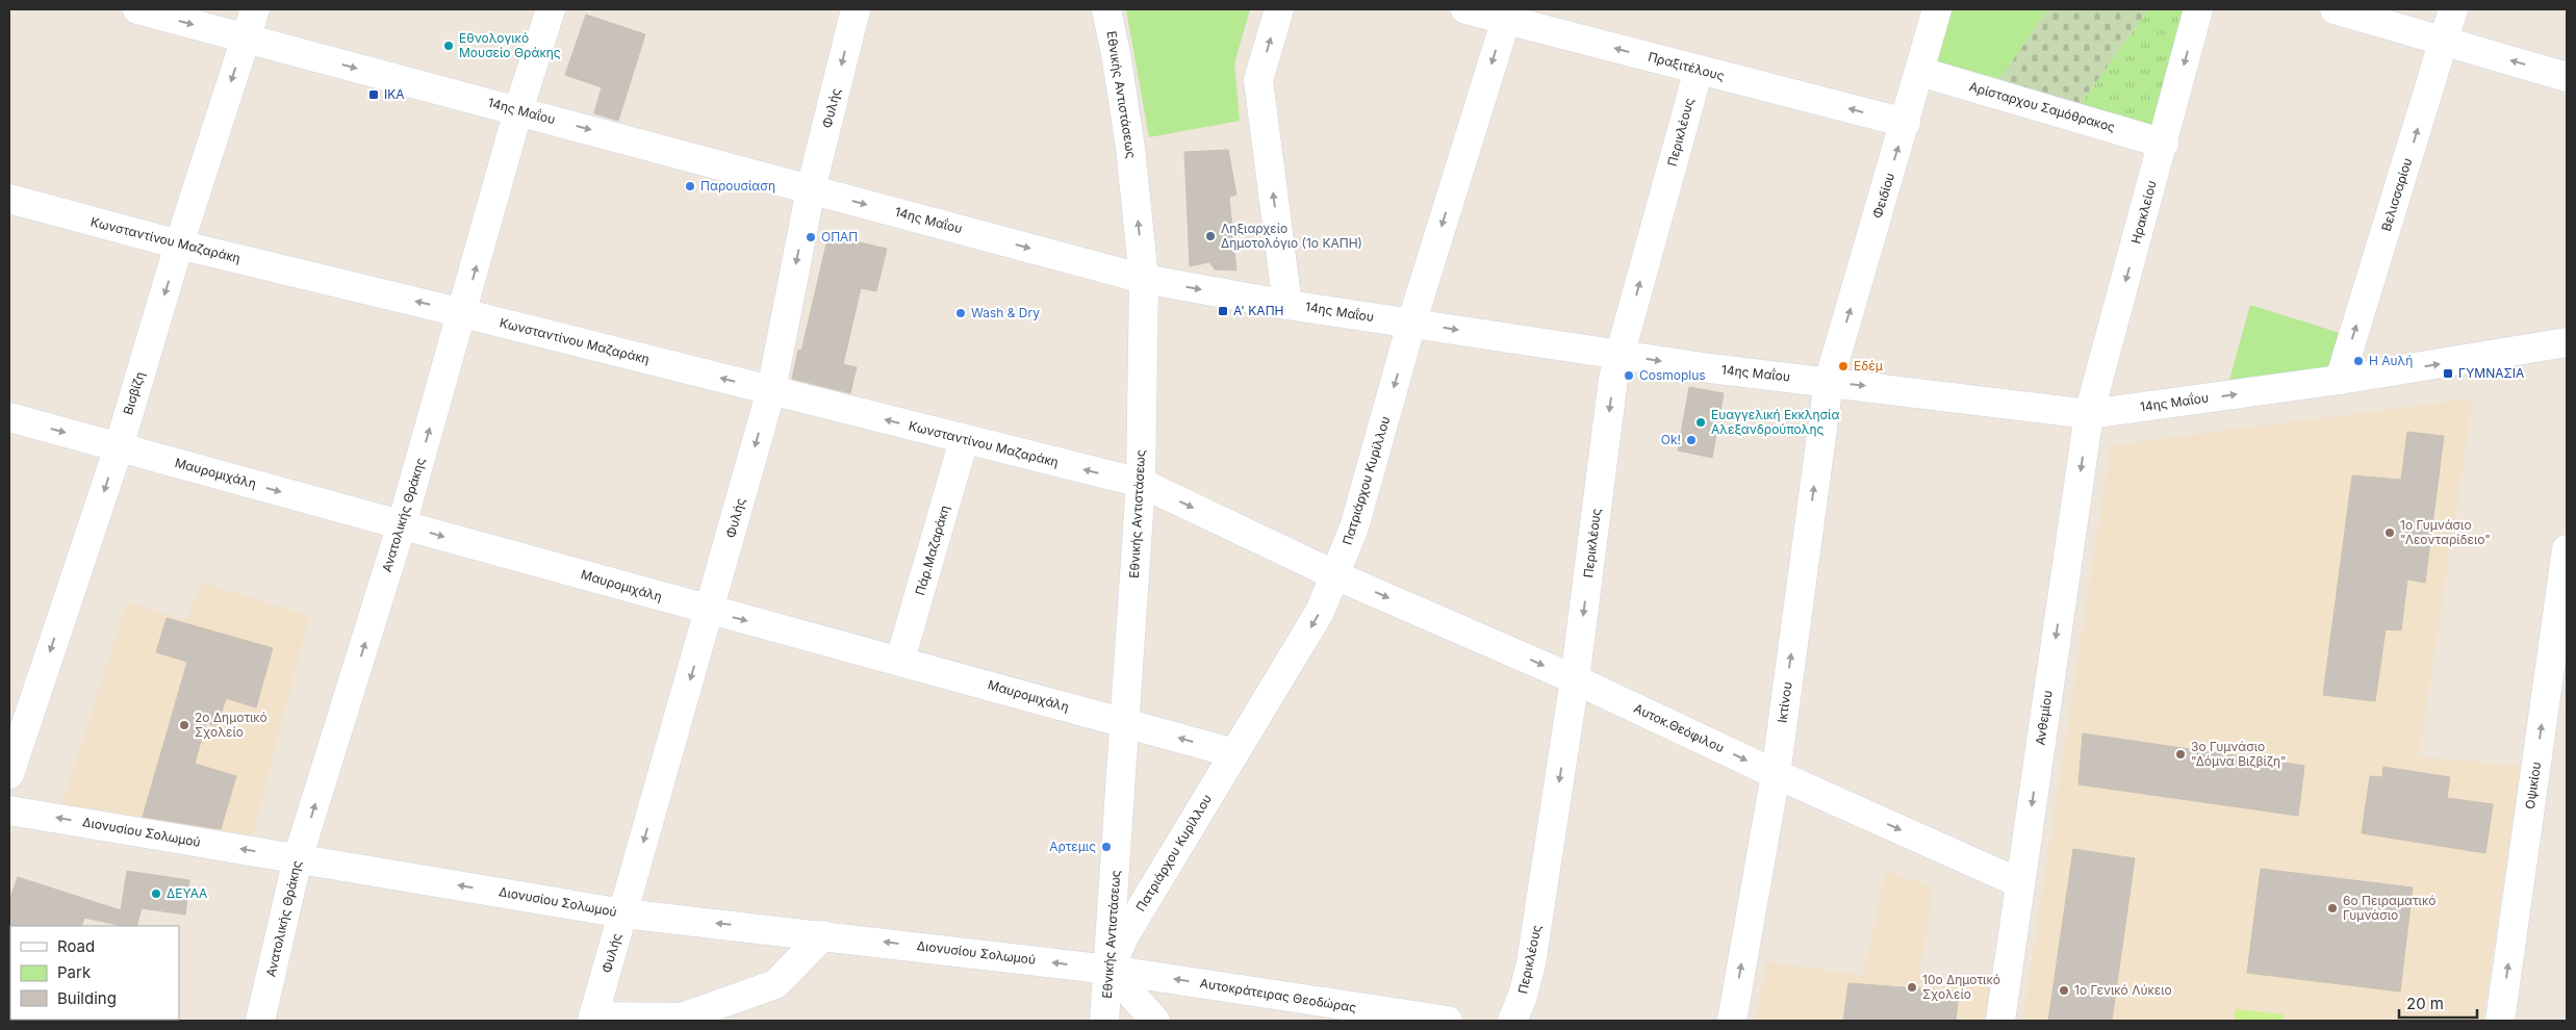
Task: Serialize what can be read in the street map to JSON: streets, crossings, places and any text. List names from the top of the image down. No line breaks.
{"streets":{"street":["Πραξιτέλους","Εθνικής Αντιστάσεως","Αρίσταρχου Σαμόθρακος","Φυλής","14ης Μαΐου","Περικλέους","Βελισσαρίου","Φειδίου","Ηρακλείου","Κωνσταντίνου Μαζαράκη","Βισβίζη","Μαυρομιχάλη","Πατριάρχου Κυρίλλου","Ανατολικής Θράκης","Πάρ.Μαζαράκη","Ικτίνου","Ανθεμίου","Αυτοκ.Θεόφιλου","Οψικίου","Διονυσίου Σολωμού","Αυτοκράτειρας Θεοδώρας"]},"crossings":[["Πραξιτέλους","Περικλέους"],["Πραξιτέλους","Φειδίου"],["Πραξιτέλους","Πατριάρχου Κυρίλλου"],["Εθνικής Αντιστάσεως","14ης Μαΐου"],["Εθνικής Αντιστάσεως","Κωνσταντίνου Μαζαράκη"],["Εθνικής Αντιστάσεως","Μαυρομιχάλη"],["Εθνικής Αντιστάσεως","Πατριάρχου Κυρίλλου"],["Εθνικής Αντιστάσεως","Διονυσίου Σολωμού"],["Εθνικής Αντιστάσεως","Αυτοκράτειρας Θεοδώρας"],["Αρίσταρχου Σαμόθρακος","Φειδίου"],["Αρίσταρχου Σαμόθρακος","Ηρακλείου"],["Φυλής","14ης Μαΐου"],["Φυλής","Κωνσταντίνου Μαζαράκη"],["Φυλής","Μαυρομιχάλη"],["Φυλής","Διονυσίου Σολωμού"],["14ης Μαΐου","Περικλέους"],["14ης Μαΐου","Βελισσαρίου"],["14ης Μαΐου","Φειδίου"],["14ης Μαΐου","Ηρακλείου"],["14ης Μαΐου","Βισβίζη"],["14ης Μαΐου","Πατριάρχου Κυρίλλου"],["14ης Μαΐου","Ανατολικής Θράκης"],["14ης Μαΐου","Ικτίνου"],["14ης Μαΐου","Ανθεμίου"],["Περικλέους","Αυτοκ.Θεόφιλου"],["Φειδίου","Ικτίνου"],["Ηρακλείου","Ανθεμίου"],["Κωνσταντίνου Μαζαράκη","Βισβίζη"],["Κωνσταντίνου Μαζαράκη","Πατριάρχου Κυρίλλου"],["Κωνσταντίνου Μαζαράκη","Ανατολικής Θράκης"],["Κωνσταντίνου Μαζαράκη","Πάρ.Μαζαράκη"],["Κωνσταντίνου Μαζαράκη","Αυτοκ.Θεόφιλου"],["Βισβίζη","Μαυρομιχάλη"],["Μαυρομιχάλη","Πατριάρχου Κυρίλλου"],["Μαυρομιχάλη","Ανατολικής Θράκης"],["Μαυρομιχάλη","Πάρ.Μαζαράκη"],["Πατριάρχου Κυρίλλου","Αυτοκ.Θεόφιλου"],["Πατριάρχου Κυρίλλου","Διονυσίου Σολωμού"],["Πατριάρχου Κυρίλλου","Αυτοκράτειρας Θεοδώρας"],["Ανατολικής Θράκης","Διονυσίου Σολωμού"],["Ικτίνου","Αυτοκ.Θεόφιλου"],["Ανθεμίου","Αυτοκ.Θεόφιλου"],["Διονυσίου Σολωμού","Αυτοκράτειρας Θεοδώρας"]],"one_way":["Πραξιτέλους","Φυλής","14ης Μαΐου","Βελισσαρίου","Φειδίου","Ηρακλείου","Βισβίζη","Ανατολικής Θράκης","Ικτίνου","Ανθεμίου","Αυτοκ.Θεόφιλου","Οψικίου","Διονυσίου Σολωμού","Αυτοκράτειρας Θεοδώρας"],"places":{"other":["Εθνολογικό Μουσείο Θράκης","Παρουσίαση","Ληξιαρχείο Δημοτολόγιο (1ο ΚΑΠΗ)","ΟΠΑΠ","Wash & Dry","Η Αυλή","Εδέμ","Cosmoplus","Ευαγγελική Εκκλησία Αλεξανδρούπολης","Ok!","1ο Γυμνάσιο \"Λεονταρίδειο\"","2o Δημοτικό Σχολείο","3ο Γυμνάσιο \"Δόμνα Βιζβίζη\"","Αρτεμις","ΔΕΥΑΑ","6ο Πειραματικό Γυμνάσιο","10ο Δημοτικό Σχολείο","1o Γενικό Λύκειο"],"transit":["ΙΚΑ","Α' ΚΑΠΗ","ΓΥΜΝΑΣΙΑ"]},"legend":["Road","Park","Building"],"scale_bar":"20 m"}
